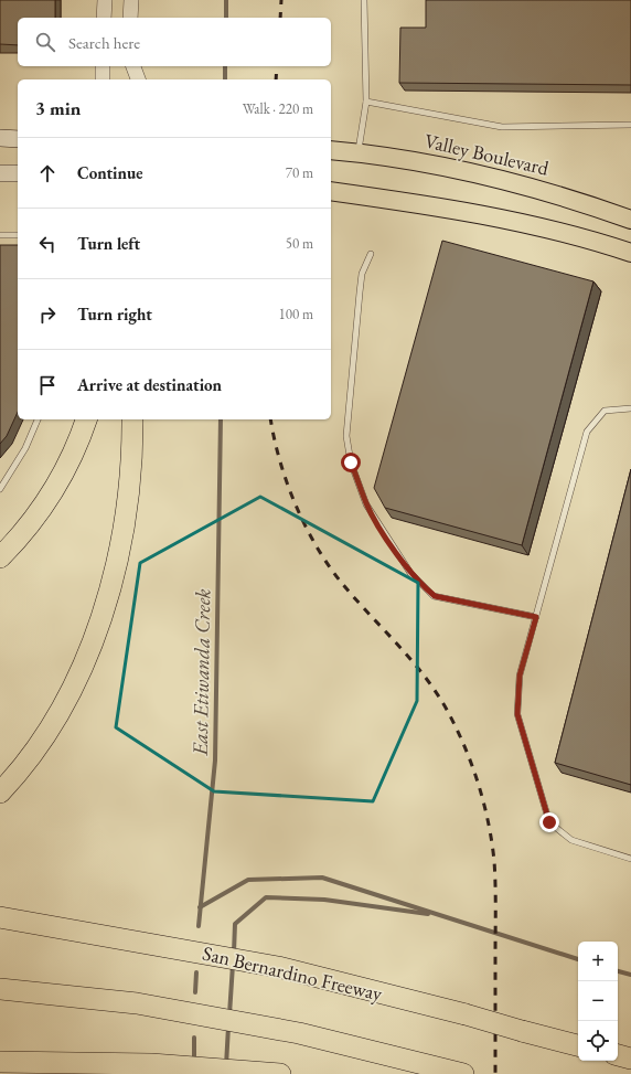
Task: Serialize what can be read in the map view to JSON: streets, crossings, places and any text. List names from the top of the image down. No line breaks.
{"streets":{"highway":["San Bernardino Freeway"],"main road":["Valley Boulevard"]},"water":["East Etiwanda Creek"],"page":{"search":"Search here","heading":["3 min","Walk · 220 m"],"list":[["Continue","70 m"],["Turn left","50 m"],["Turn right","100 m"],"Arrive at destination"],"map_buttons":["+","−"]}}
